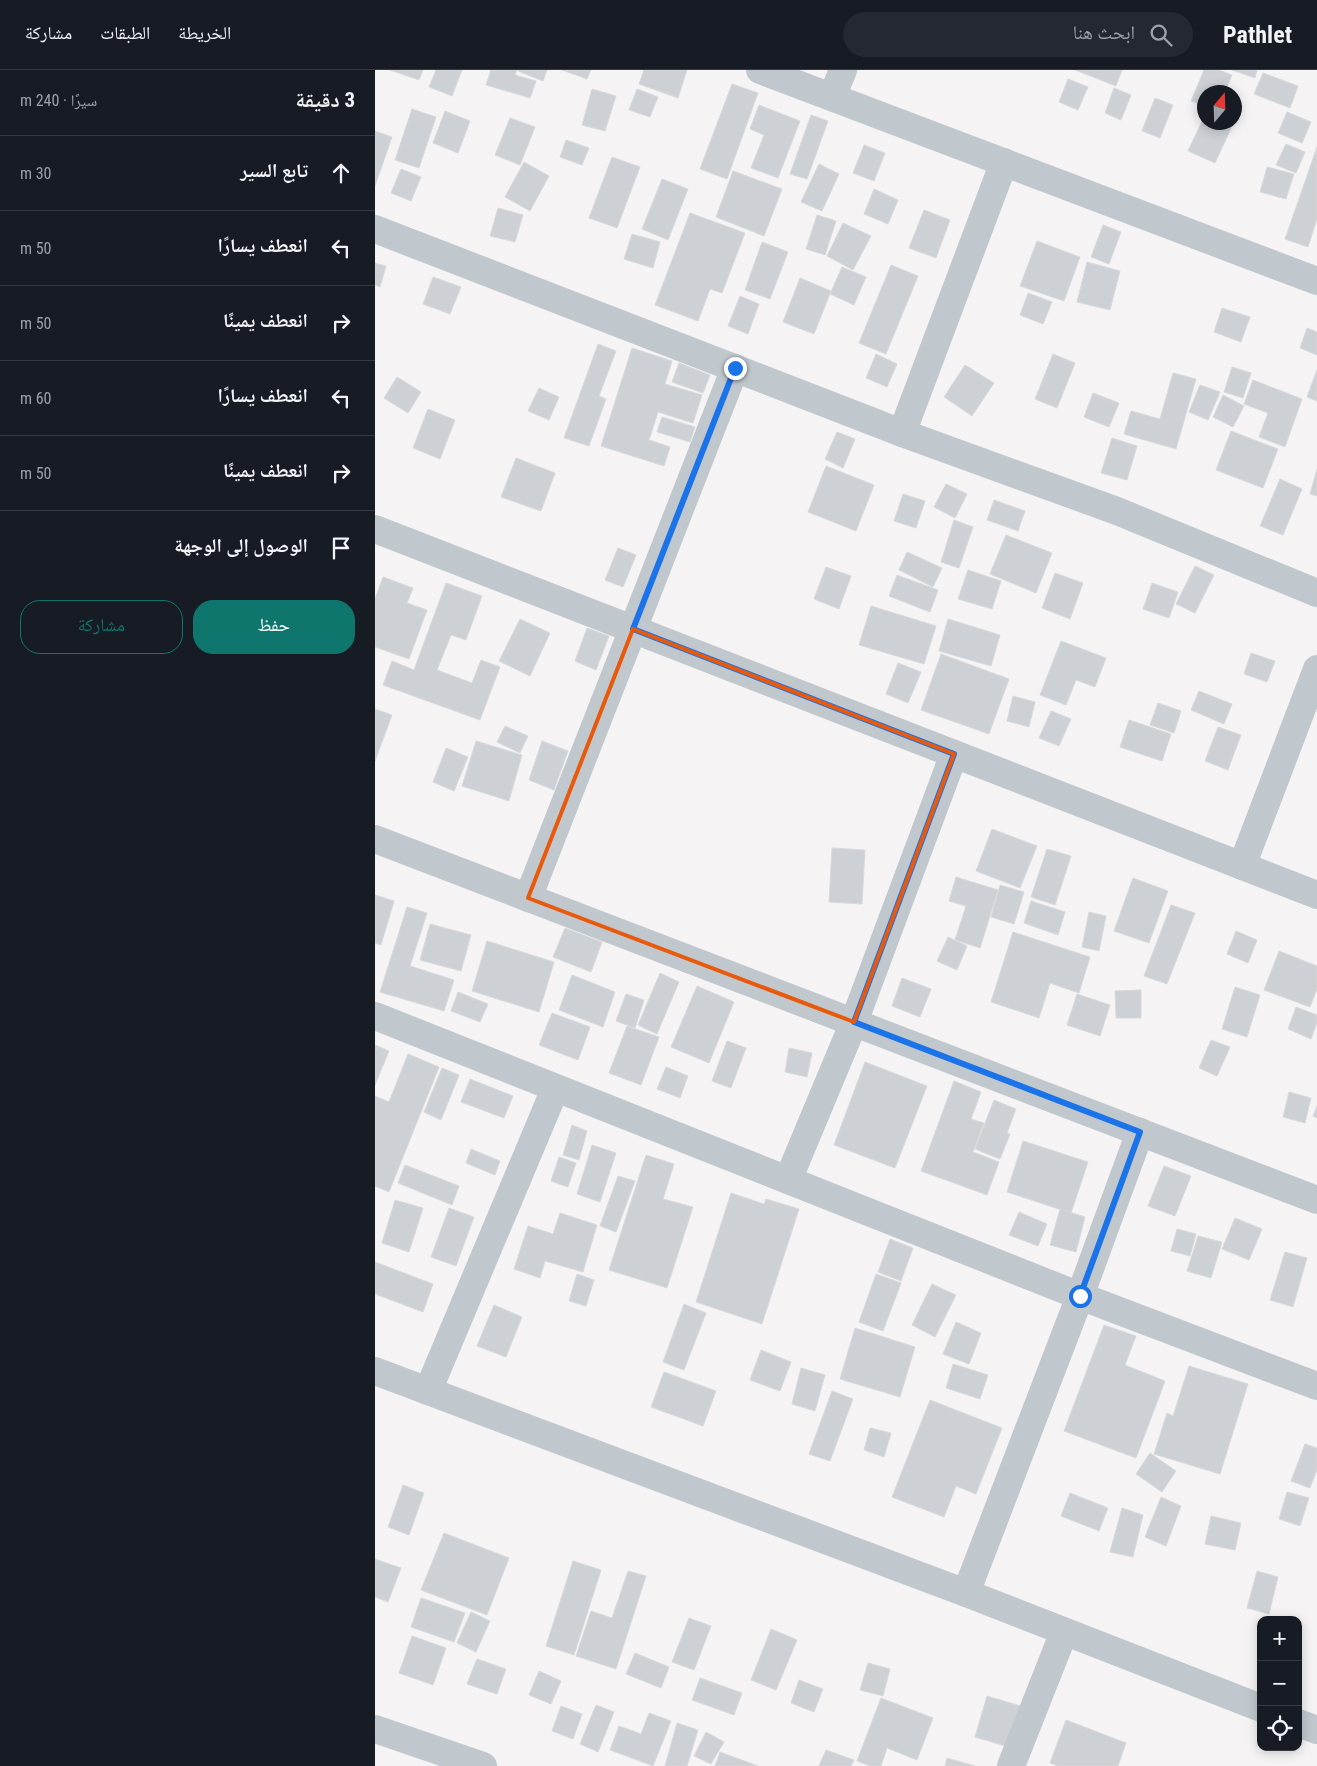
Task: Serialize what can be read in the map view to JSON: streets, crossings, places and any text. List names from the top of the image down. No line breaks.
{"north":"top","page":{"header":"Pathlet","search":"ابحث هنا","nav":["الخريطة","الطبقات","مشاركة"],"heading":["3 دقيقة","سيرًا · 240 m"],"list":[["تابع السير","30 m"],["انعطف يسارًا","50 m"],["انعطف يمينًا","50 m"],["انعطف يسارًا","60 m"],["انعطف يمينًا","50 m"],"الوصول إلى الوجهة"],"buttons":["حفظ","مشاركة"],"map_buttons":["+","−"]}}
